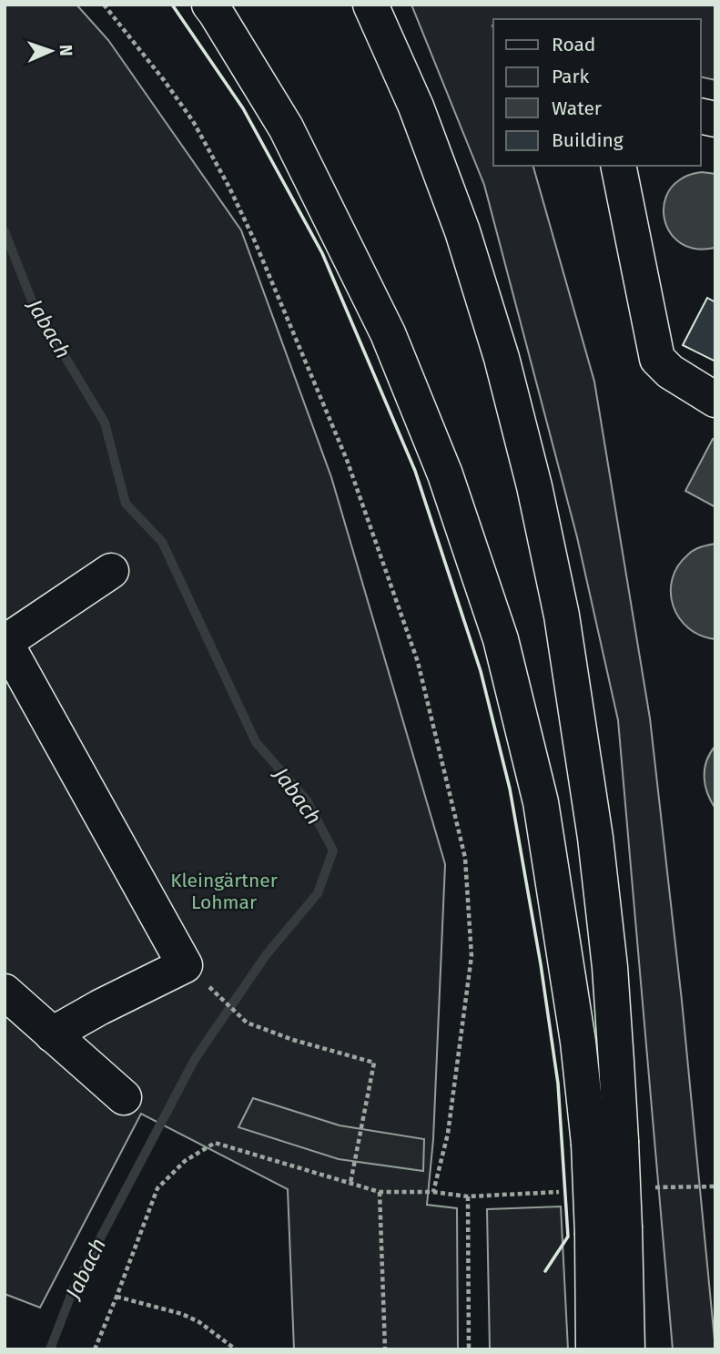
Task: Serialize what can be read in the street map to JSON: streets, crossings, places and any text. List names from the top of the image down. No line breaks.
{"water":["Jabach"],"parks":["Kleingärtner Lohmar"],"legend":["Road","Park","Water","Building"],"north":"right"}
